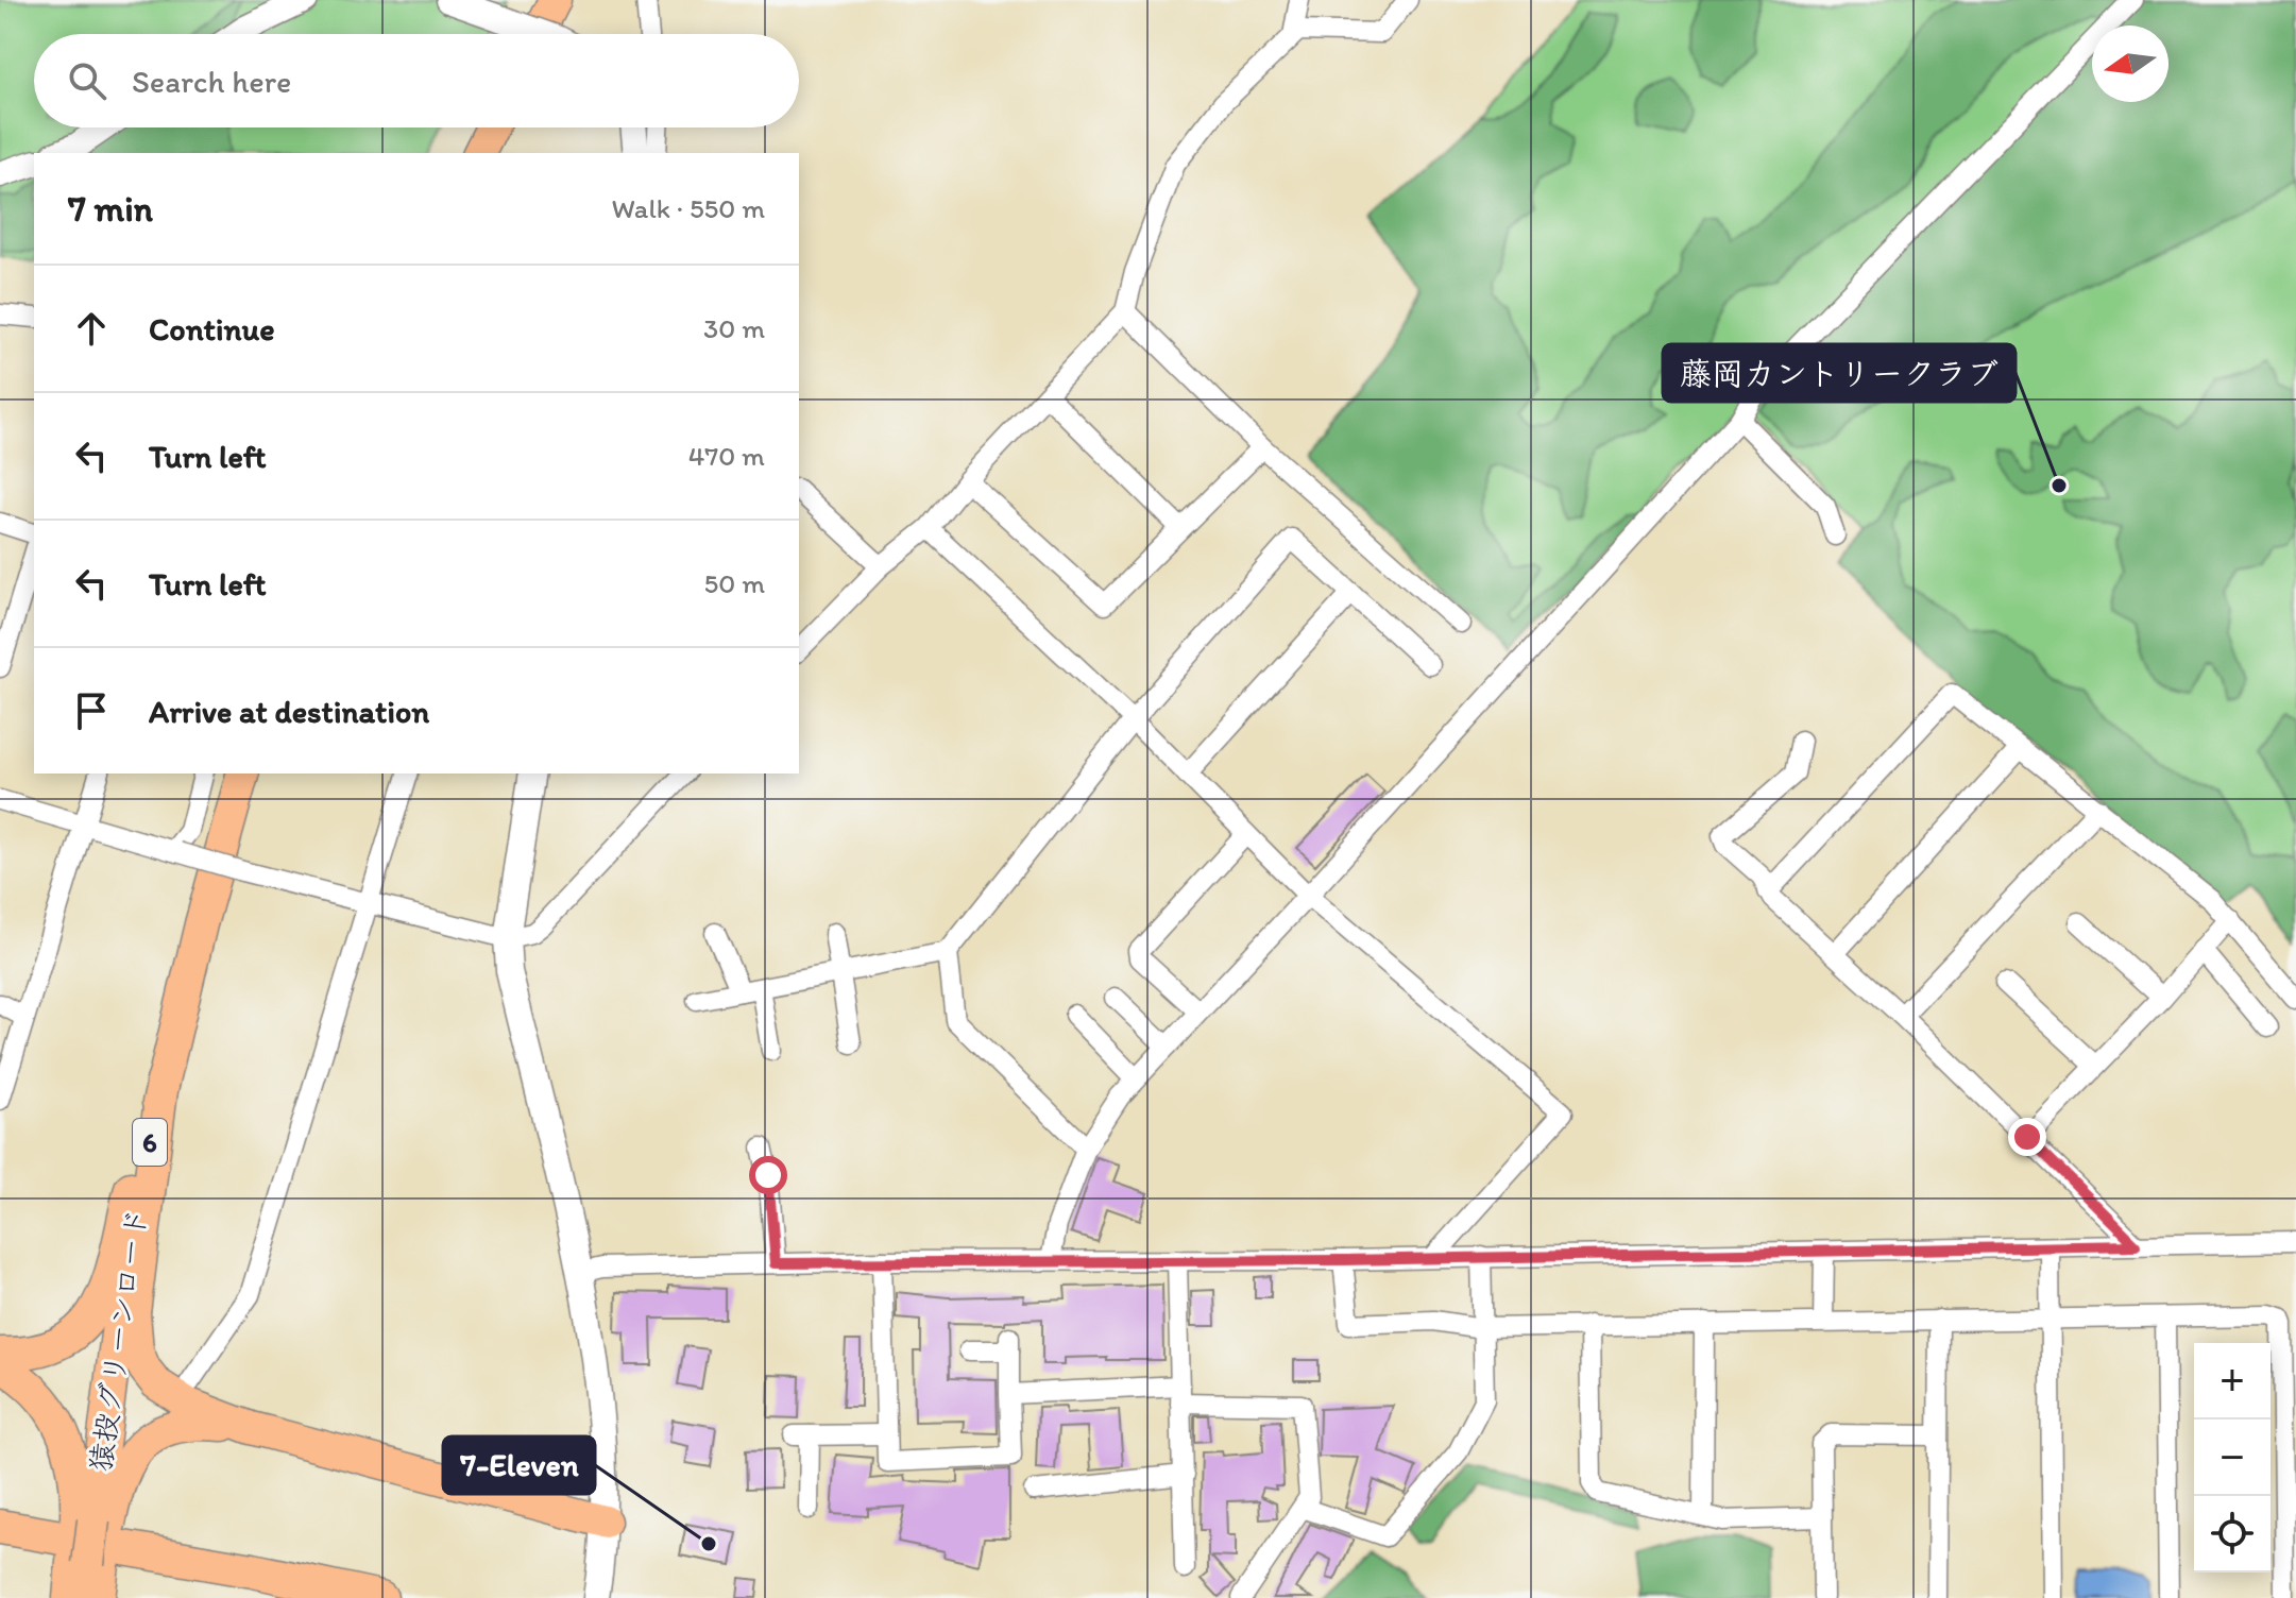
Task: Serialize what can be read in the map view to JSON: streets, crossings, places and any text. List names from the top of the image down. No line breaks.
{"streets":{"main road":["6","猿投グリーンロード"]},"places":["藤岡カントリークラブ","7-Eleven"],"north":"left","page":{"search":"Search here","heading":["7 min","Walk · 550 m"],"list":[["Continue","30 m"],["Turn left","470 m"],["Turn left","50 m"],"Arrive at destination"],"map_buttons":["+","−"]}}
